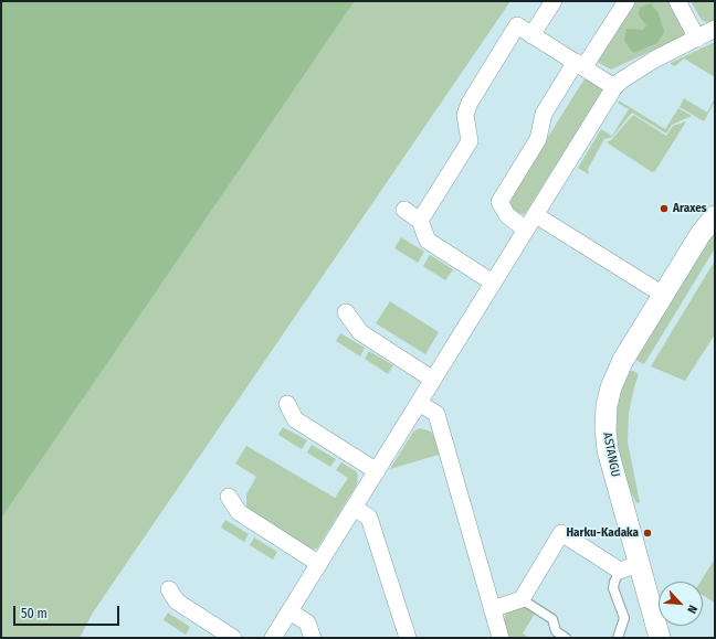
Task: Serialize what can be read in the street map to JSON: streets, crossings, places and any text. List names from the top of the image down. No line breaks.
{"streets":{"street":["ASTANGU"]},"places":["Araxes","Harku-Kadaka"],"scale_bar":"50 m","north":"bottom right"}
